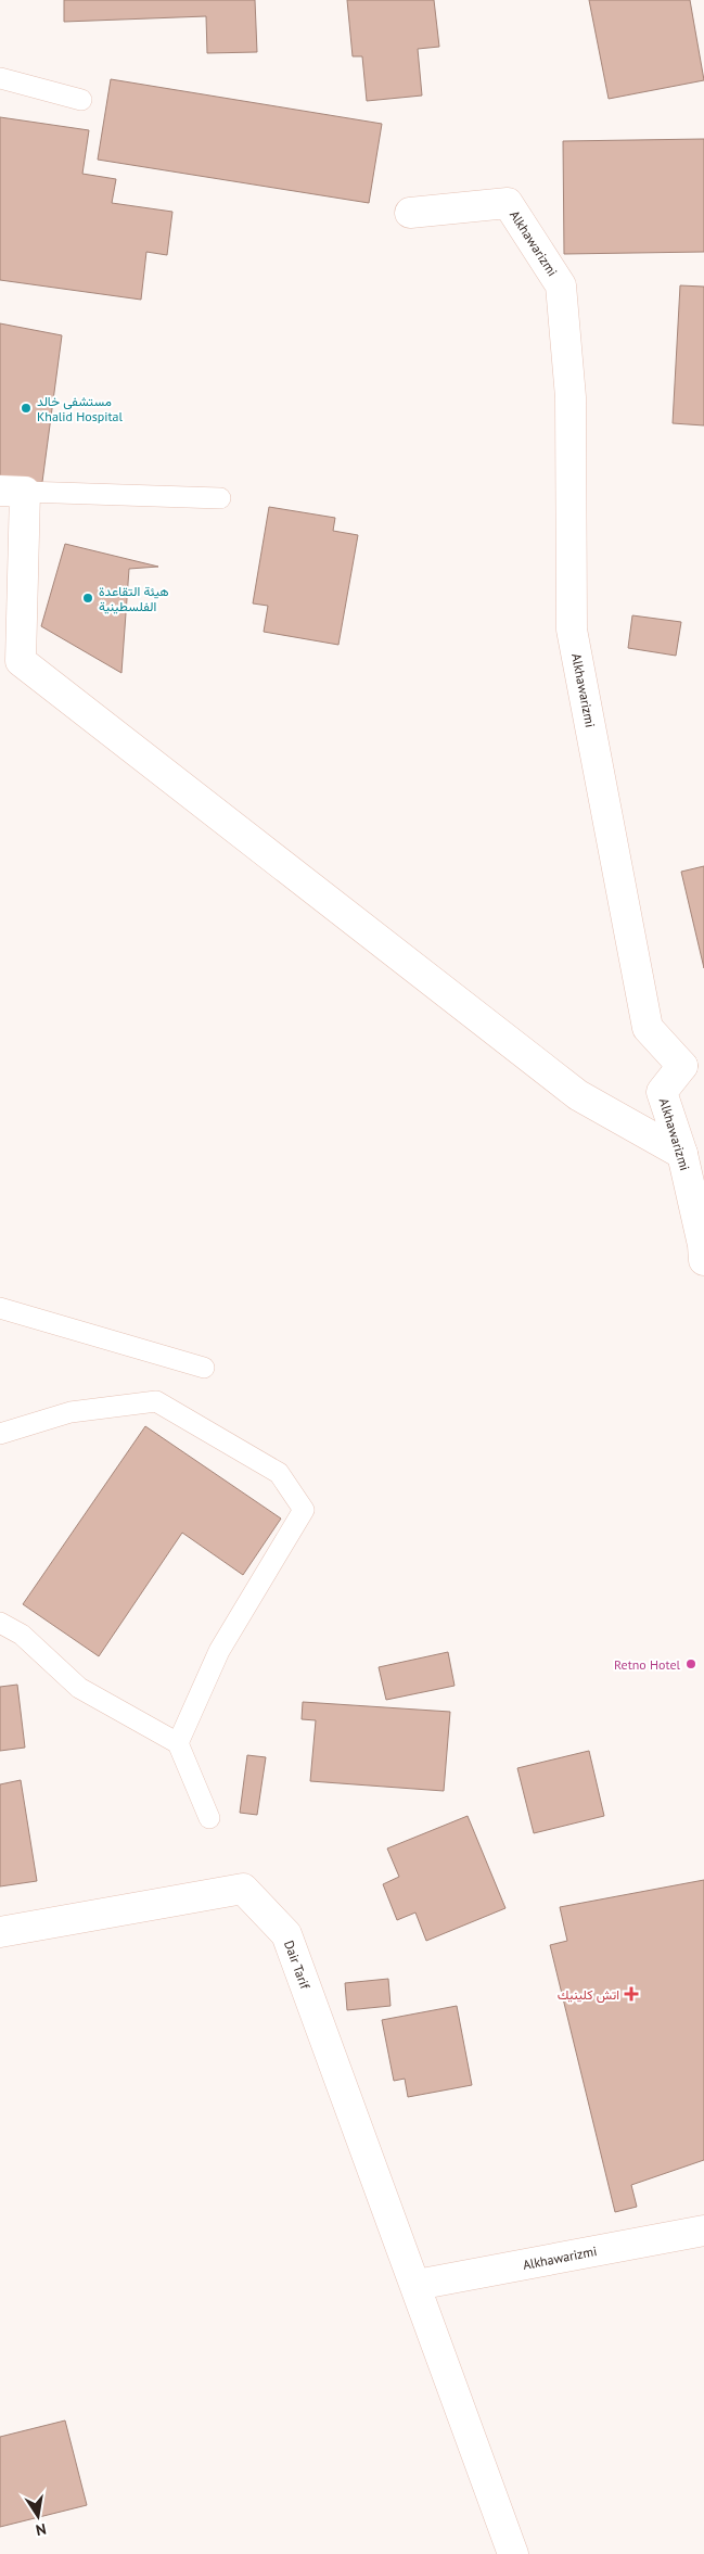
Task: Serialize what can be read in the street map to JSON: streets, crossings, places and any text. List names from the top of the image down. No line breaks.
{"streets":{"street":["Alkhawarizmi","Dair Tarif"]},"crossings":[["Alkhawarizmi","Dair Tarif"]],"places":{"other":["مستشفى خالد Khalid Hospital","هيئة التقاعدة الفلسطينية","Retno Hotel"],"health":["اتش كلينيك"]},"north":"bottom"}
